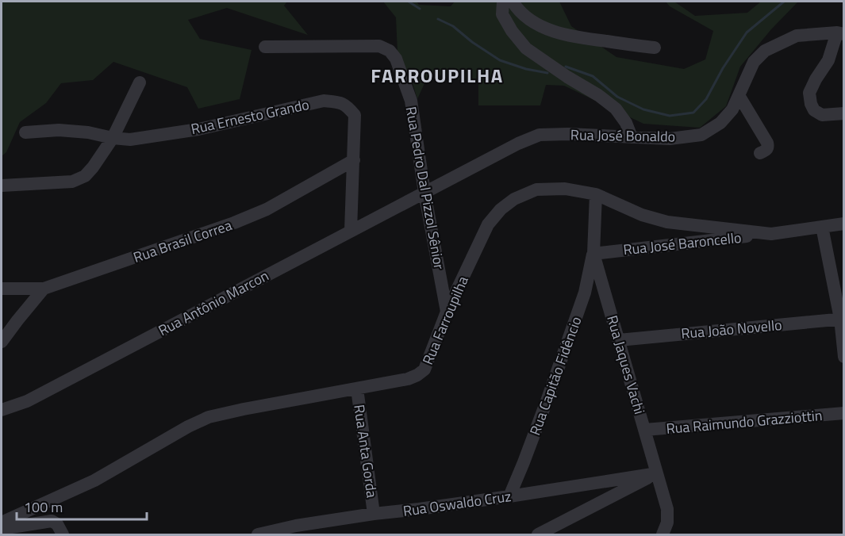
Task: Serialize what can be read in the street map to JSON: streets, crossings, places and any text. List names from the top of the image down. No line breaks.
{"streets":{"street":["Rua Ernesto Grando","Rua José Bonaldo","Rua Pedro Dal Pizzol Sênior","Rua Brasil Correa","Rua José Baroncello","Rua Antônio Marcon","Rua Farroupilha","Rua João Novello","Rua Jaques Vachi","Rua Capitão Fidêncio","Rua Raimundo Grazziottin","Rua Anta Gorda","Rua Oswaldo Cruz"]},"crossings":[["Rua Ernesto Grando","Rua Brasil Correa"],["Rua Ernesto Grando","Rua Antônio Marcon"],["Rua José Bonaldo","Rua Pedro Dal Pizzol Sênior"],["Rua José Bonaldo","Rua Antônio Marcon"],["Rua Pedro Dal Pizzol Sênior","Rua Antônio Marcon"],["Rua Pedro Dal Pizzol Sênior","Rua Farroupilha"],["Rua José Baroncello","Rua Farroupilha"],["Rua José Baroncello","Rua Jaques Vachi"],["Rua José Baroncello","Rua Capitão Fidêncio"],["Rua Farroupilha","Rua Jaques Vachi"],["Rua Farroupilha","Rua Anta Gorda"],["Rua João Novello","Rua Jaques Vachi"],["Rua Jaques Vachi","Rua Capitão Fidêncio"],["Rua Jaques Vachi","Rua Raimundo Grazziottin"],["Rua Jaques Vachi","Rua Oswaldo Cruz"],["Rua Capitão Fidêncio","Rua Oswaldo Cruz"],["Rua Anta Gorda","Rua Oswaldo Cruz"]],"districts":["FARROUPILHA"],"scale_bar":"100 m"}
